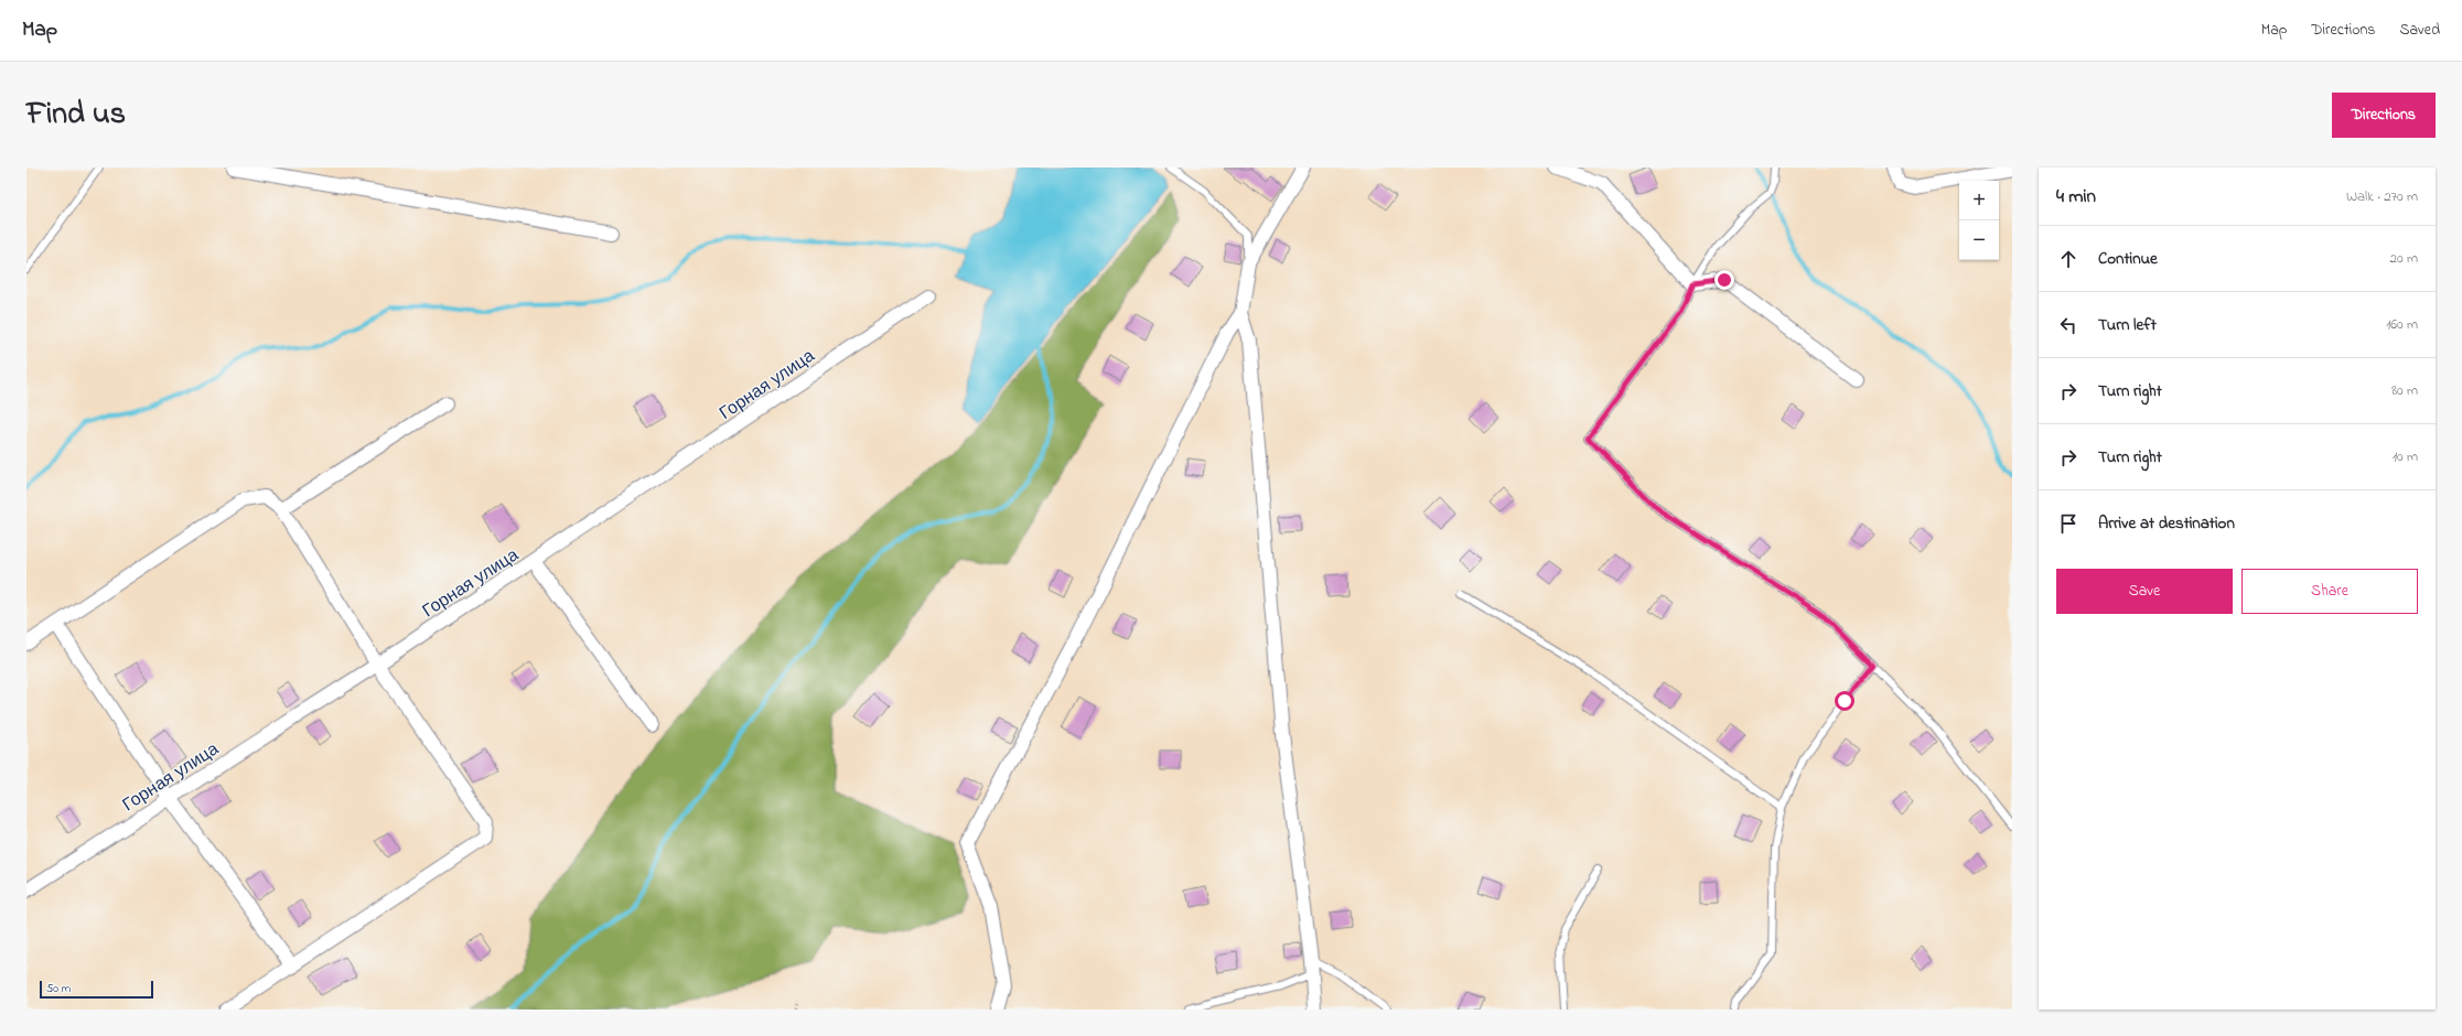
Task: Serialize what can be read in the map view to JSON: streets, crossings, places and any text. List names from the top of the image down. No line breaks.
{"streets":{"street":["Горная улица"]},"scale_bar":"50 m","page":{"header":"Map","nav":["Map","Directions","Saved"],"title":"Find us","buttons":["Directions",["Save","Share"]],"heading":["4 min","Walk · 270 m"],"map_buttons":["+","−"],"list":[["Continue","20 m"],["Turn left","160 m"],["Turn right","80 m"],["Turn right","10 m"],"Arrive at destination"],"scale":"50 m"}}
